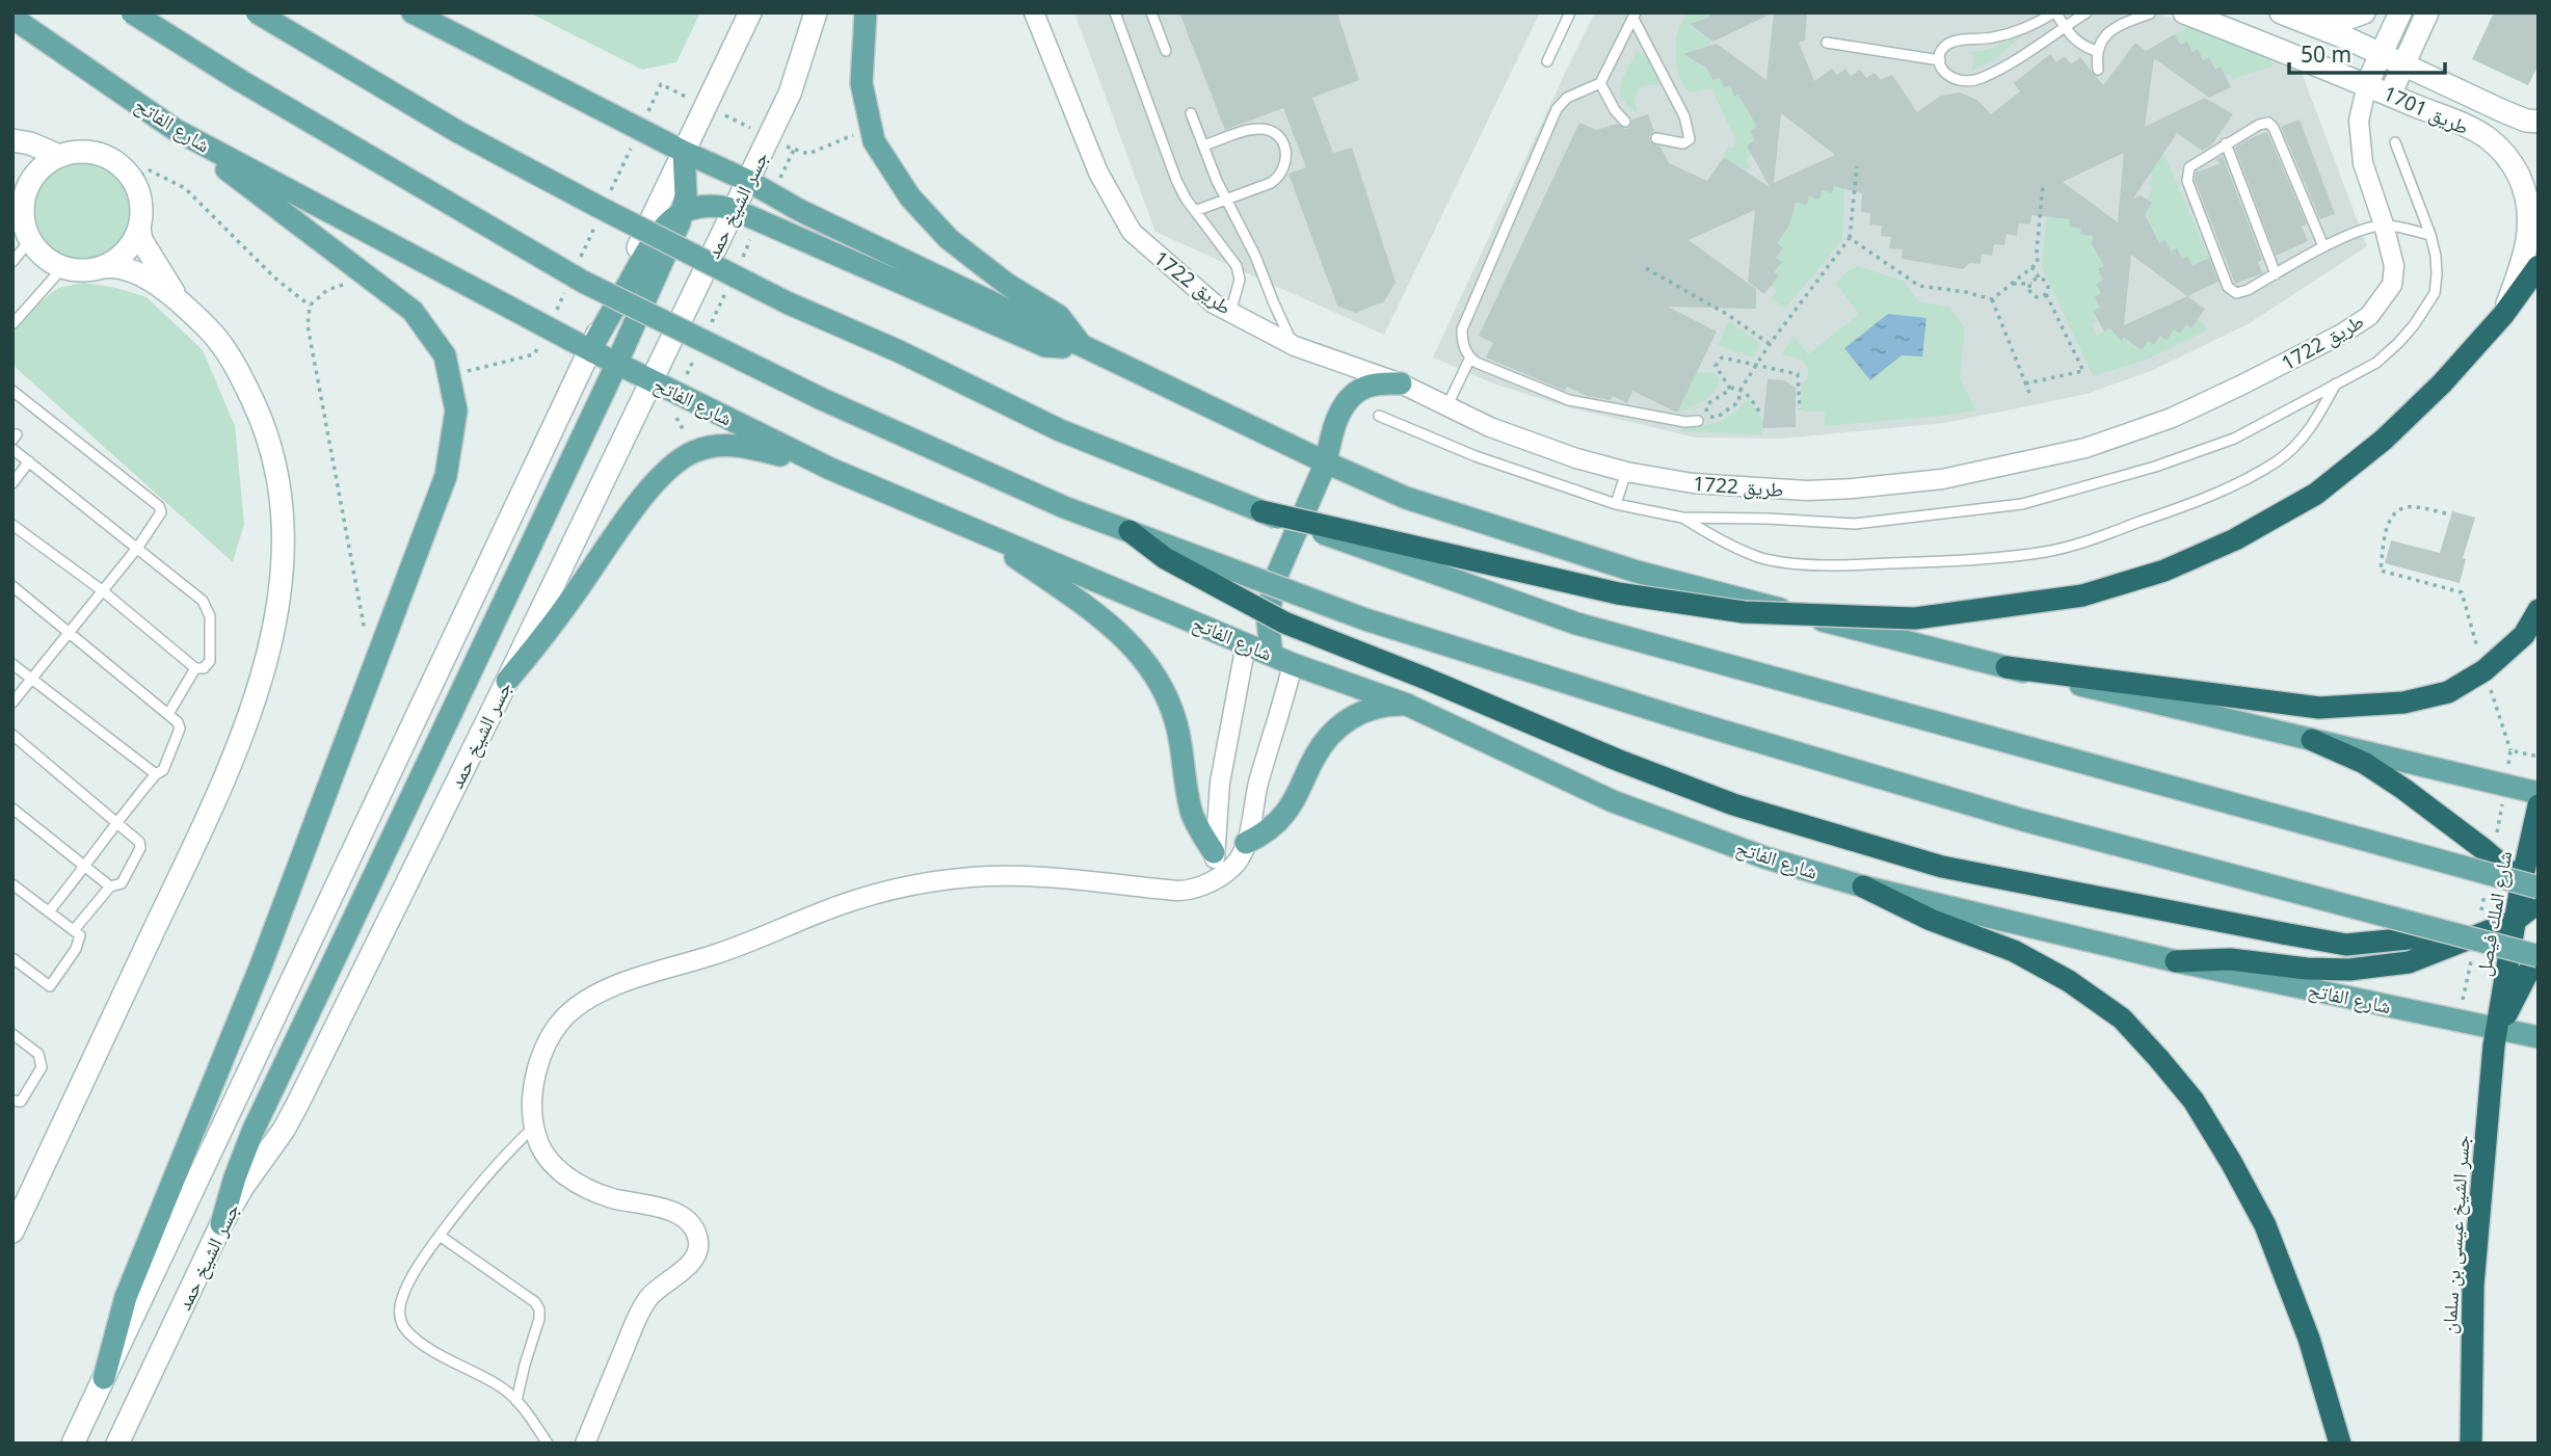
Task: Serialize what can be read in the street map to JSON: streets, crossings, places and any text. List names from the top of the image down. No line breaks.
{"streets":{"highway":["شارع الملك فيصل","جسر الشيخ عيسى بن سلمان"],"main road":["طريق 1701","شارع الفاتح","جسر الشيخ حمد"],"street":["طريق 1722"]},"crossings":[["طريق 1701","طريق 1722"],["شارع الفاتح","جسر الشيخ حمد"],["شارع الفاتح","شارع الملك فيصل"],["شارع الفاتح","جسر الشيخ عيسى بن سلمان"],["شارع الملك فيصل","جسر الشيخ عيسى بن سلمان"]],"scale_bar":"50 m"}
